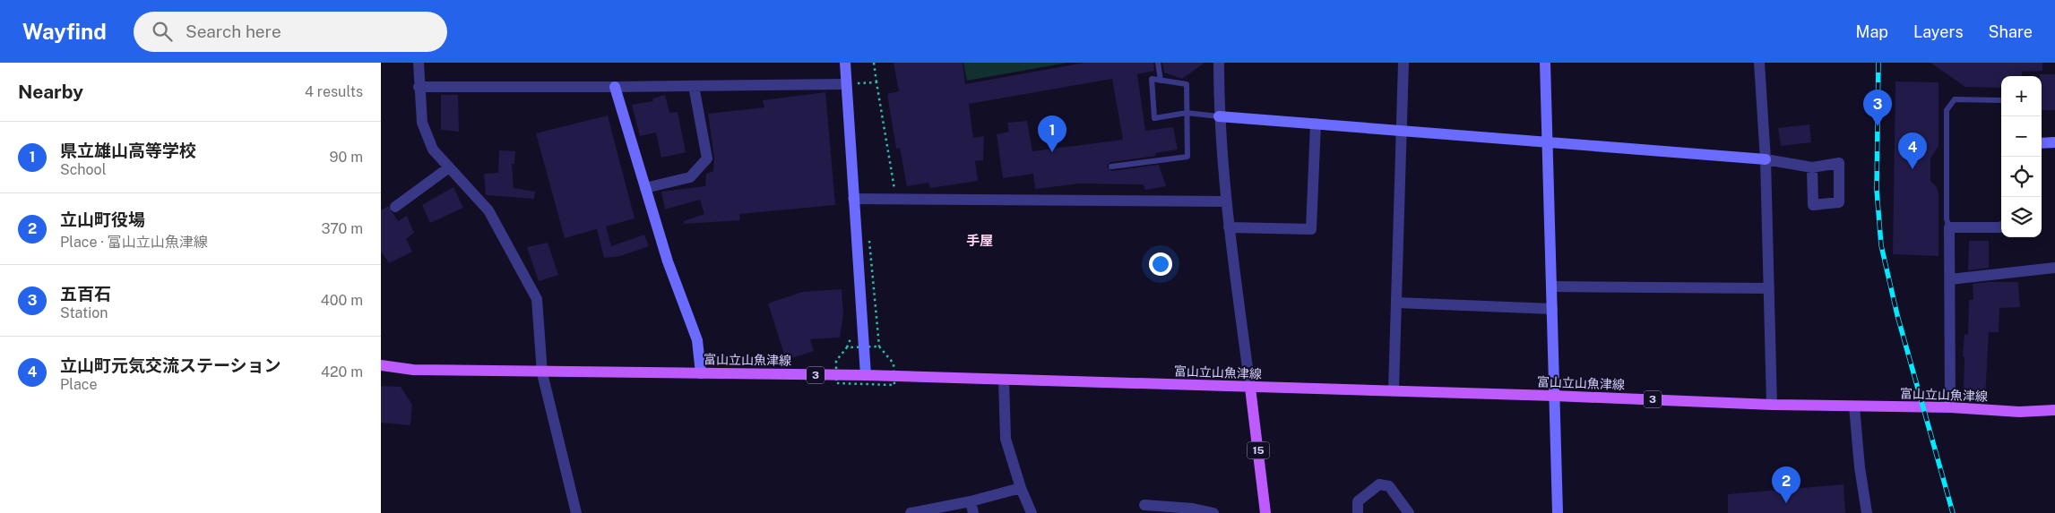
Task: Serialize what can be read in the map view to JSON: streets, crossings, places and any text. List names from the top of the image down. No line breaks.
{"streets":{"main road":["富山立山魚津線","3","15"]},"crossings":[["富山立山魚津線","15"]],"districts":["手屋"],"page":{"header":"Wayfind","search":"Search here","nav":["Map","Layers","Share"],"heading":["Nearby","4 results"],"map_buttons":["+","−"],"pins":["3","1","4","2"],"list":[{"mark":"1","name":"県立雄山高等学校","note":"School","value":"90 m"},{"mark":"2","name":"立山町役場","note":"Place · 富山立山魚津線","value":"370 m"},{"mark":"3","name":"五百石","note":"Station","value":"400 m"},{"mark":"4","name":"立山町元気交流ステーション","note":"Place","value":"420 m"}]}}
